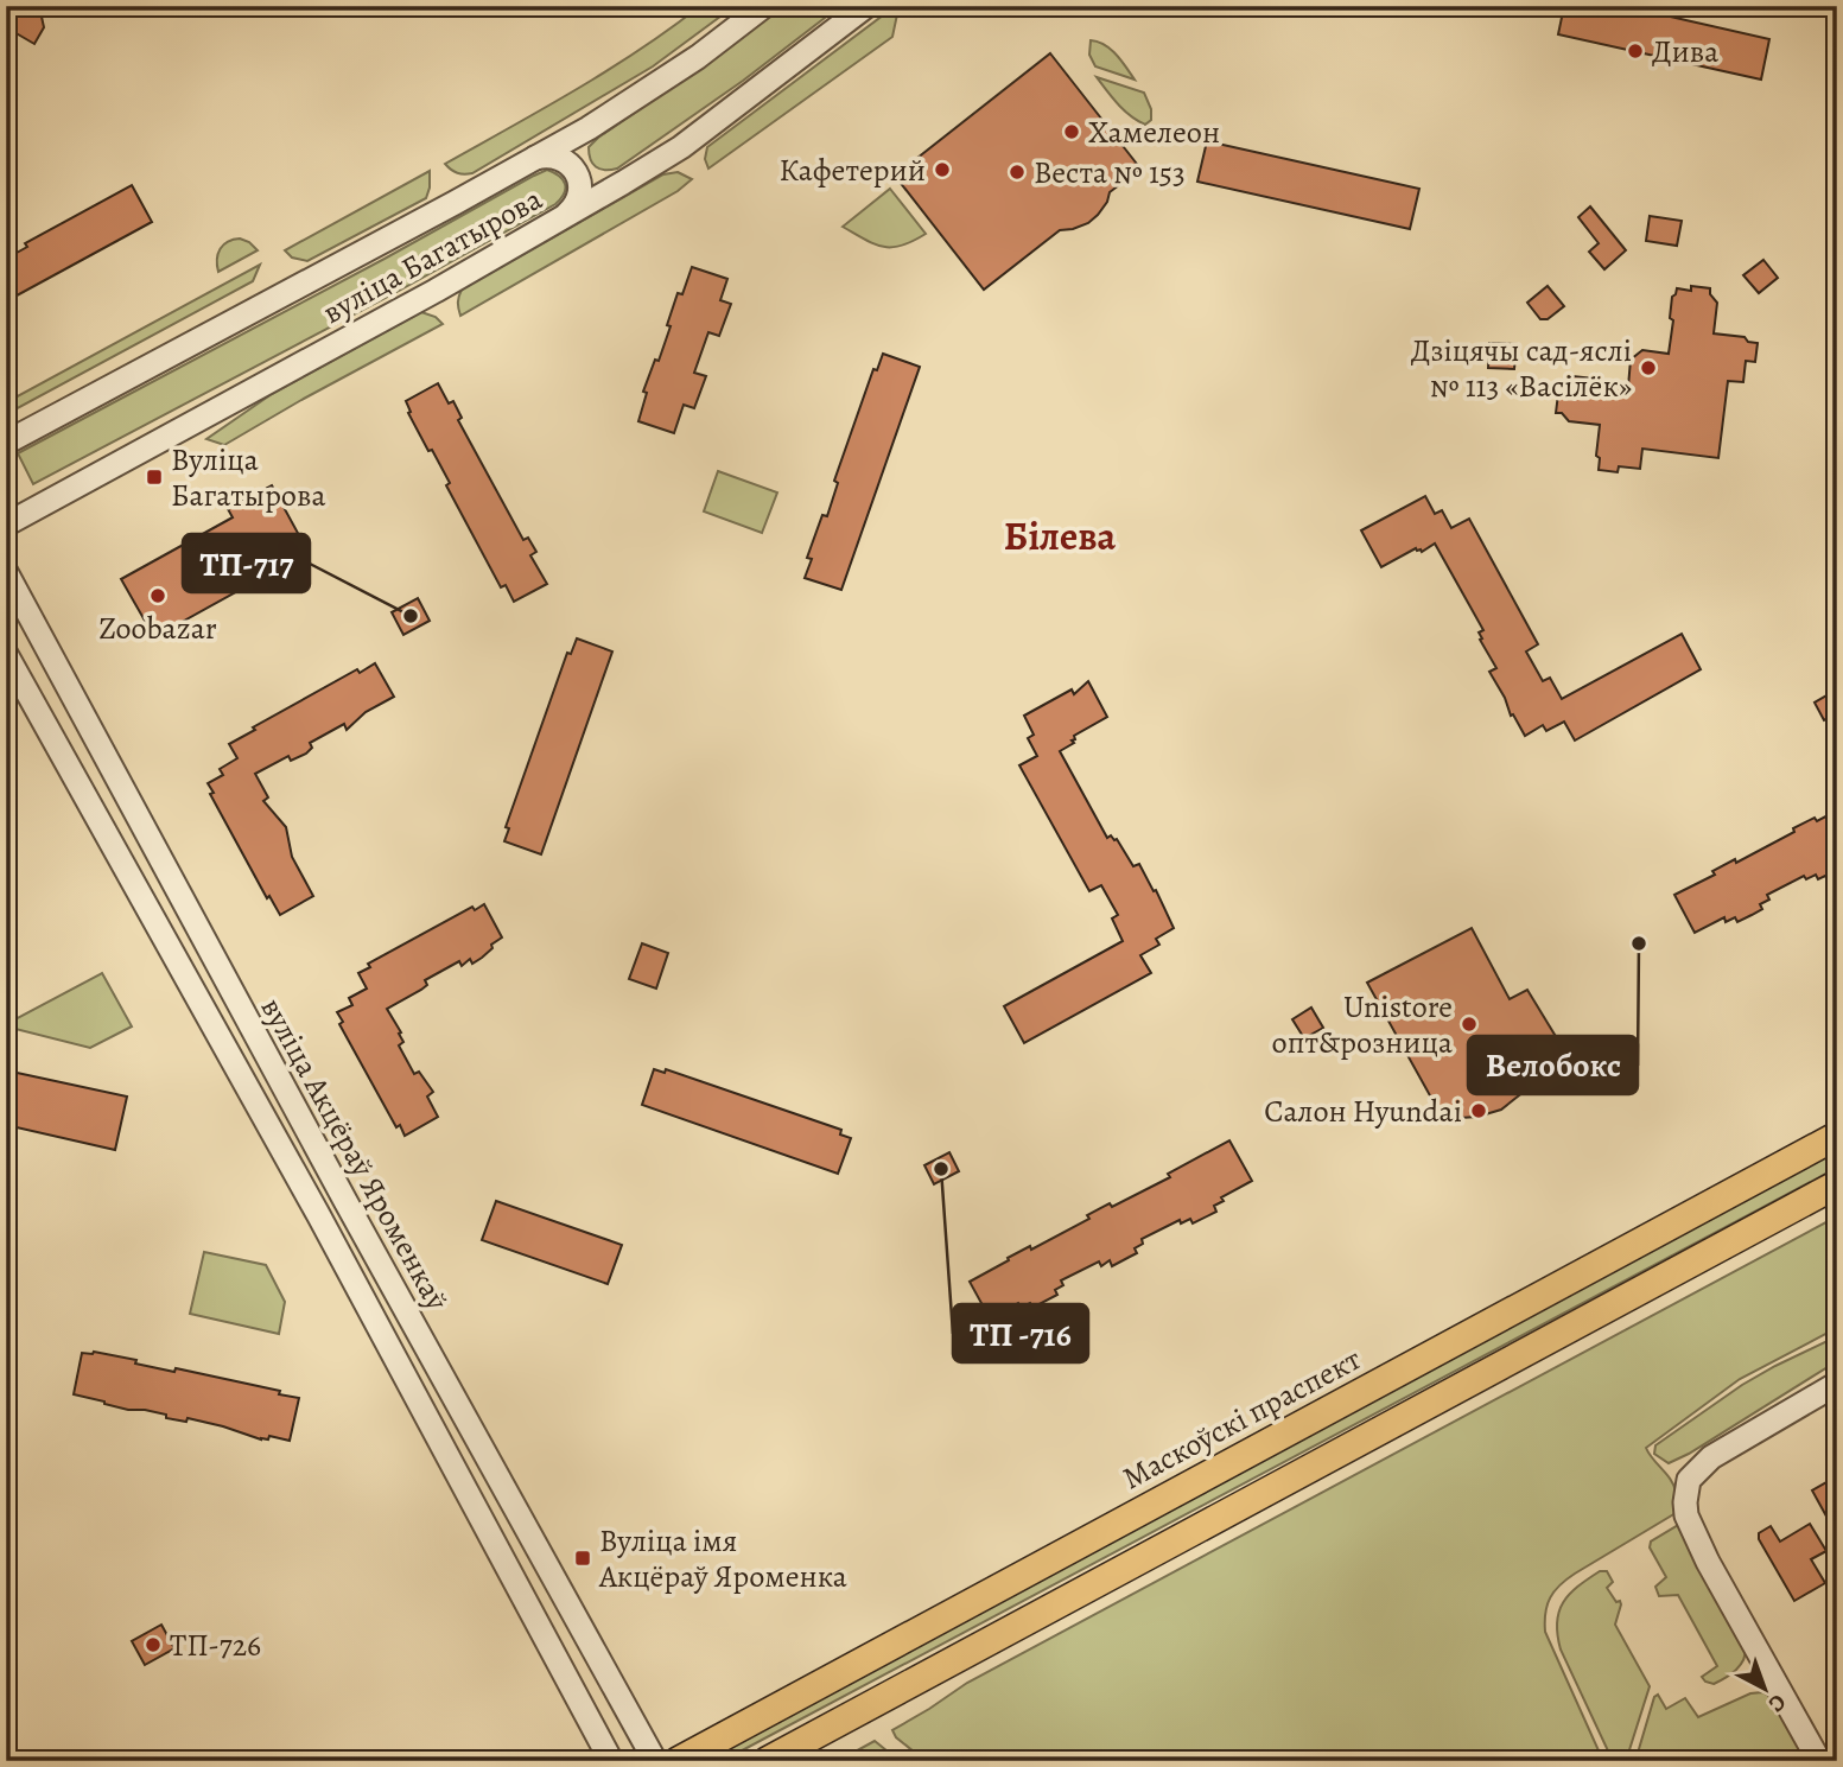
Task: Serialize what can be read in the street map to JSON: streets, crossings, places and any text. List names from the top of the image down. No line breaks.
{"streets":{"main road":["Маскоўскі праспект"],"street":["вуліца Багатырова","вуліца Акцёраў Яроменкаў"]},"districts":["Білева"],"places":{"other":["Дива","Хамелеон","Кафетерий","Веста № 153","Дзіцячы сад-яслі № 113 «Васілёк»","Zoobazar","ТП-717","Велобокс","Unistore опт&розница","Салон Hyundai","ТП -716","ТП-726"],"transit":["Вуліца Багатырова","Вуліца імя Акцёраў Яроменка"]},"north":"bottom right"}
